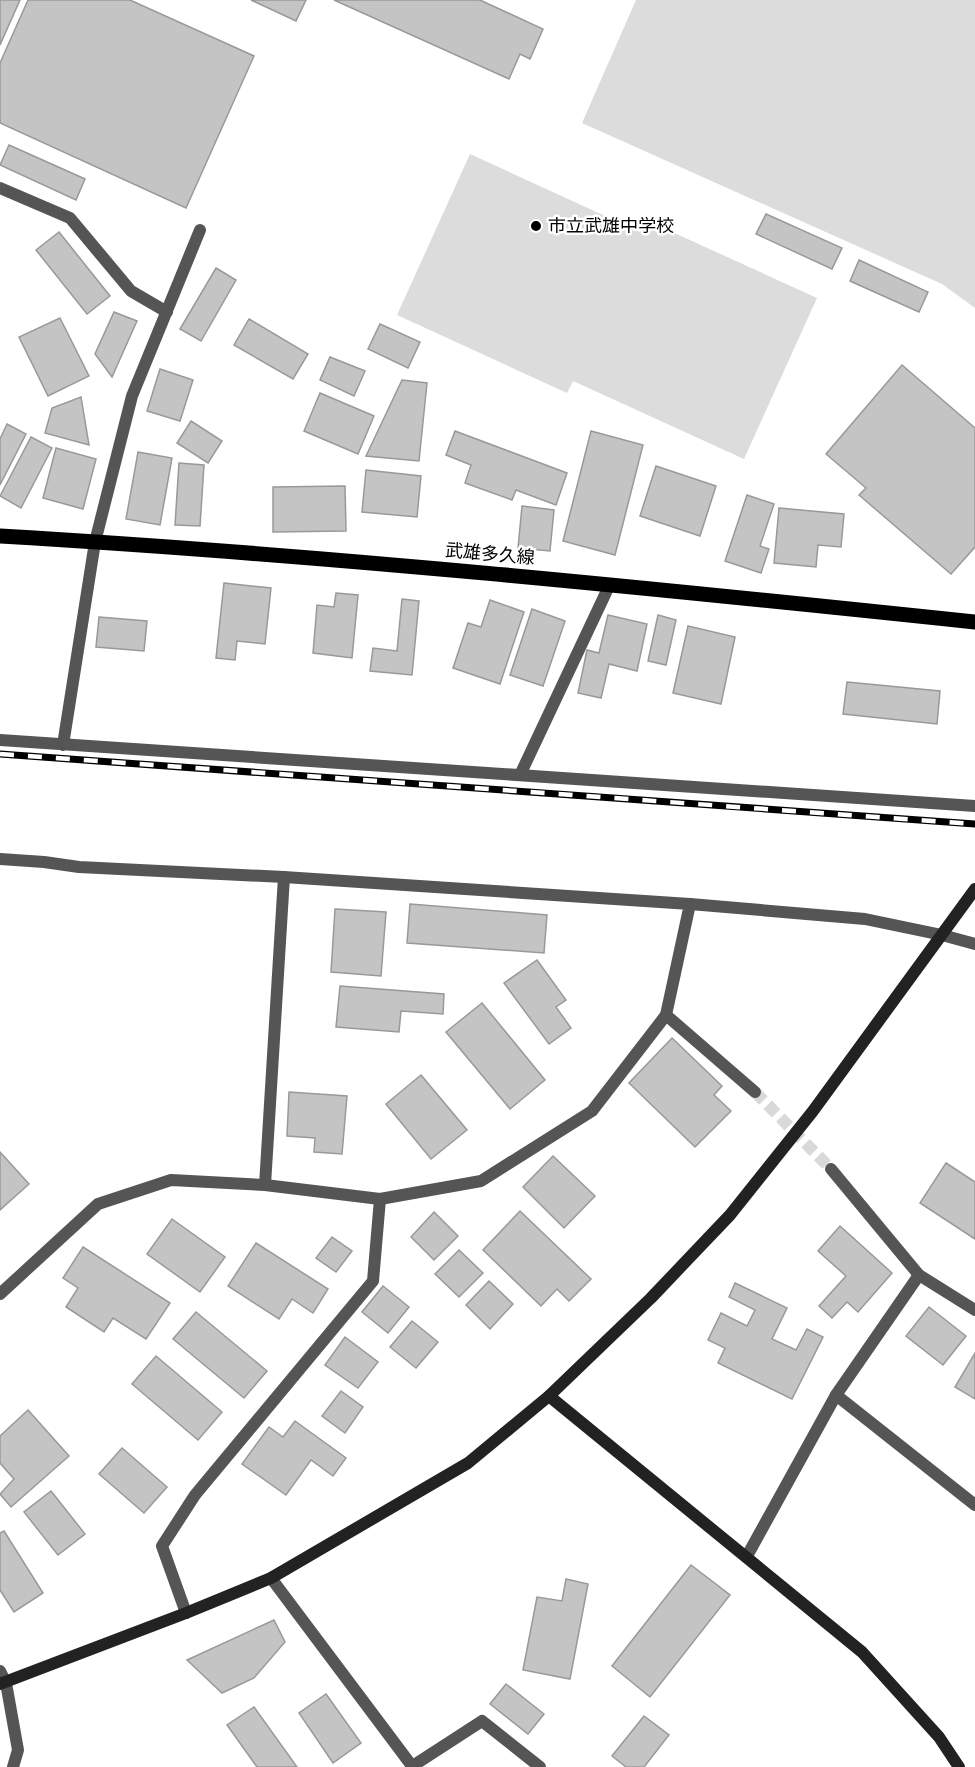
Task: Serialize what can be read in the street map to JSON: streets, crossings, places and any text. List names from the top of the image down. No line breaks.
{"streets":{"main road":["武雄多久線"]},"places":["市立武雄中学校"]}
